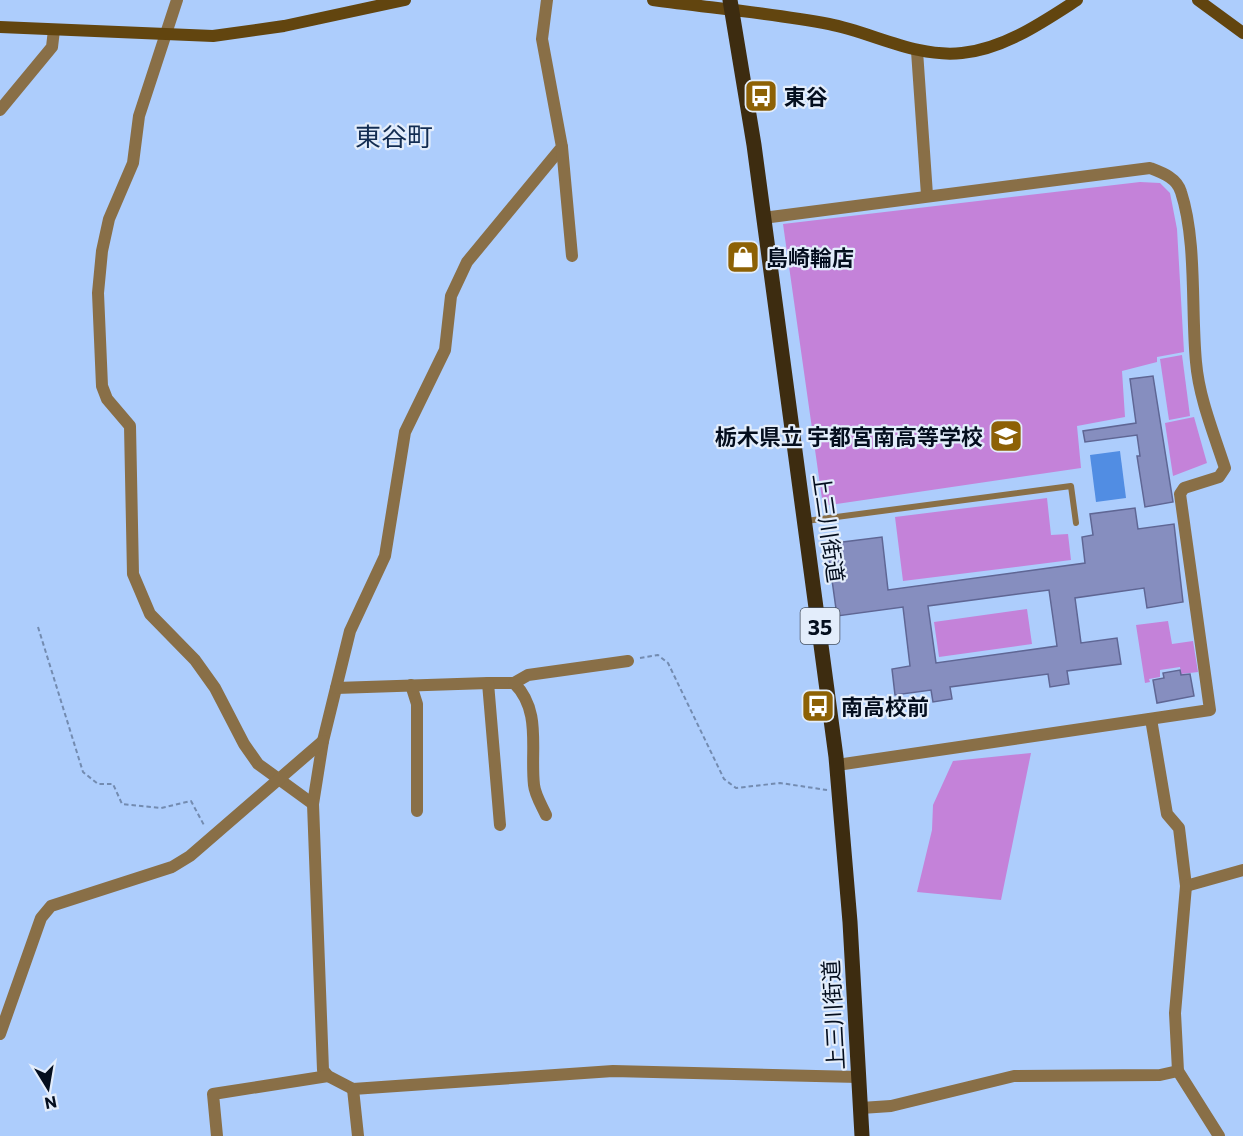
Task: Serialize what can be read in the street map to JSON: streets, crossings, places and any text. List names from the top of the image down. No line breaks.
{"streets":{"main road":["上三川街道","35"]},"districts":["東谷町"],"places":{"bus stop":["東谷","南高校前"],"shop":["島崎輪店"],"school or university":["栃木県立 宇都宮南高等学校"]},"north":"bottom"}
